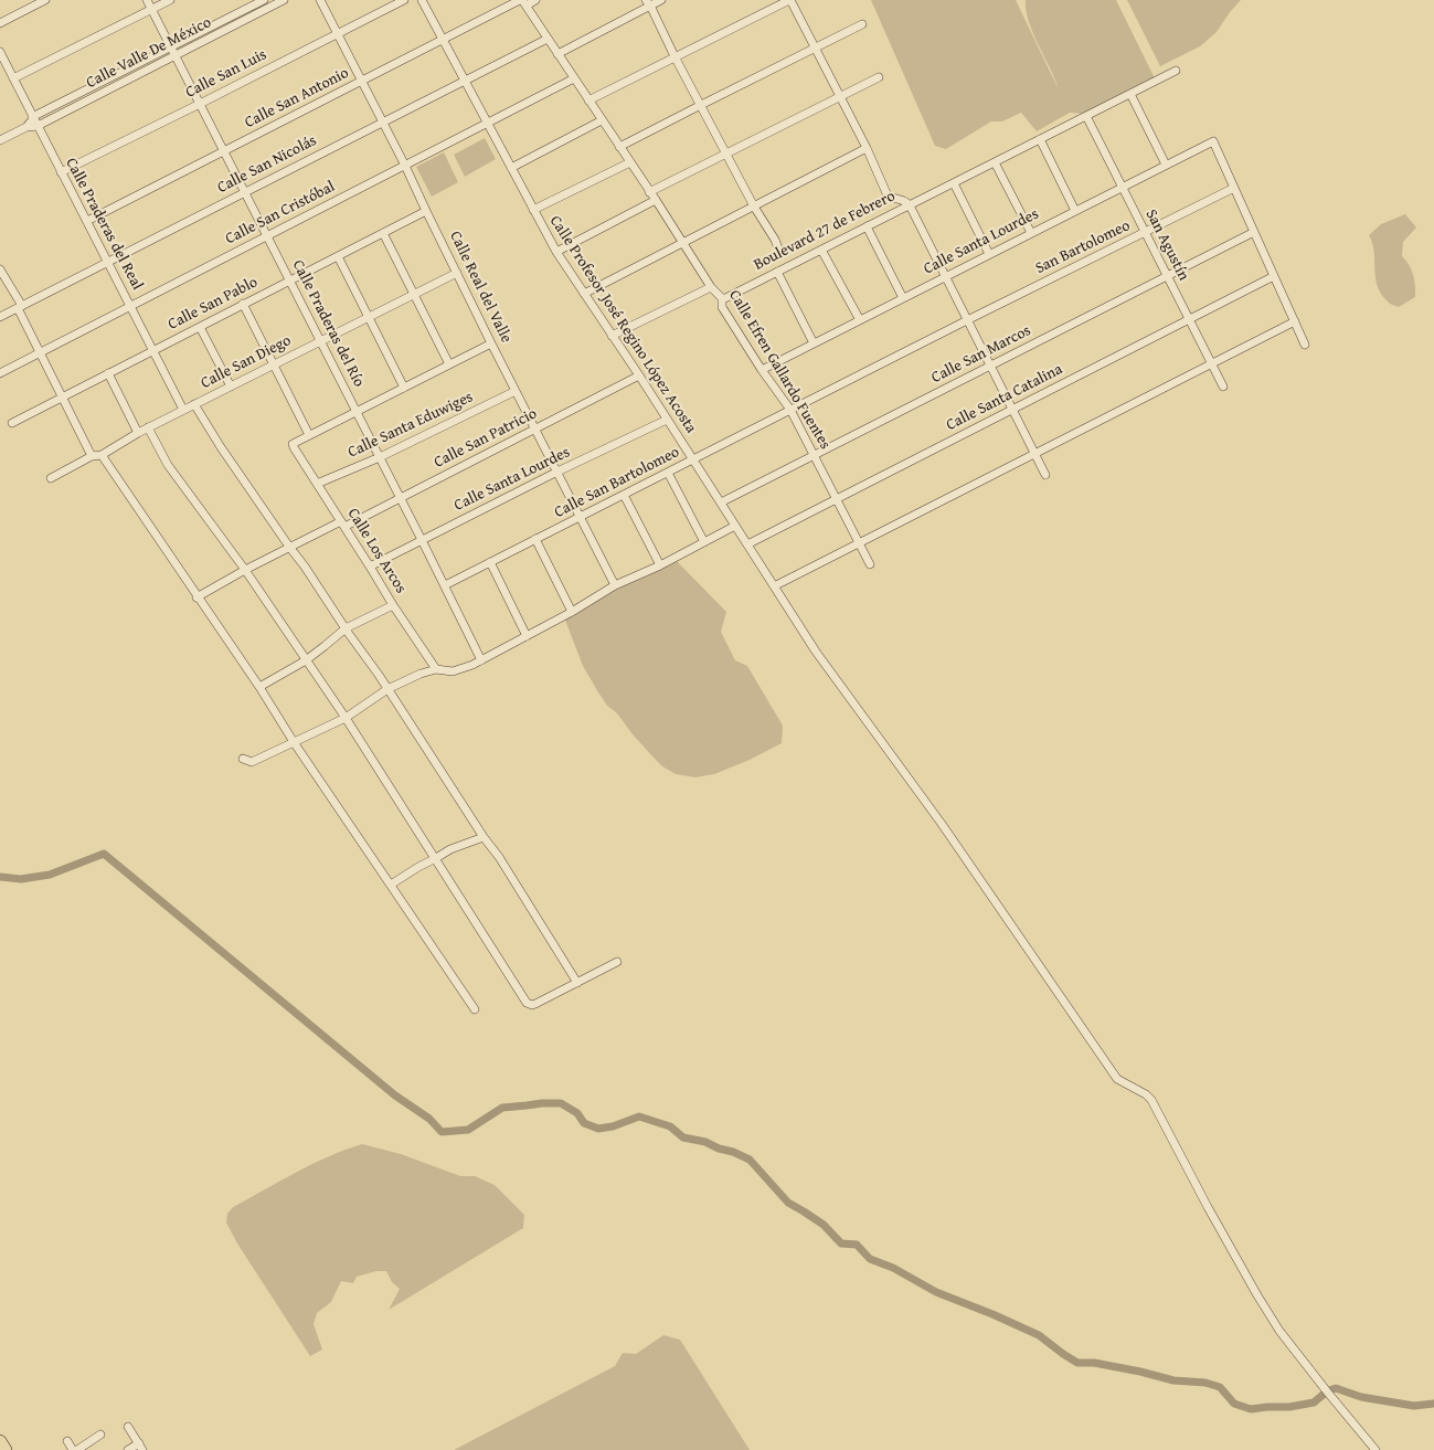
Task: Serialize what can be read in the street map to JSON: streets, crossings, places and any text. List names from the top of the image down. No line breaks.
{"streets":{"street":["Calle Valle De México","Calle San Luis","Calle San Antonio","Calle San Nicolás","Calle San Cristóbal","Calle Praderas del Real","Boulevard 27 de Febrero","Calle Santa Lourdes","San Agustín","San Bartolomeo","Calle Real del Valle","Calle San Pablo","Calle Praderas del Río","Calle Profesor José Regino López Acosta","Calle San Marcos","Calle San Diego","Calle Efren Gallardo Fuentes","Calle Santa Catalina","Calle Santa Eduwiges","Calle San Patricio","Calle San Bartolomeo","Calle Los Arcos"]},"crossings":[["Calle Valle De México","Calle Praderas del Real"],["Calle Valle De México","Calle Praderas del Río"],["Calle San Luis","Calle Praderas del Real"],["Calle San Luis","Calle Real del Valle"],["Calle San Luis","Calle Praderas del Río"],["Calle San Antonio","Calle Praderas del Real"],["Calle San Antonio","Calle Real del Valle"],["Calle San Antonio","Calle Praderas del Río"],["Calle San Antonio","Calle Profesor José Regino López Acosta"],["Calle San Antonio","Calle Efren Gallardo Fuentes"],["Calle San Nicolás","Calle Praderas del Real"],["Calle San Nicolás","Calle Real del Valle"],["Calle San Nicolás","Calle Praderas del Río"],["Calle San Nicolás","Calle Profesor José Regino López Acosta"],["Calle San Nicolás","Calle Efren Gallardo Fuentes"],["Calle San Cristóbal","Calle Praderas del Real"],["Calle San Cristóbal","Calle Real del Valle"],["Calle San Cristóbal","Calle Praderas del Río"],["Calle San Cristóbal","Calle Profesor José Regino López Acosta"],["Calle San Cristóbal","Calle Efren Gallardo Fuentes"],["Calle Praderas del Real","Calle San Pablo"],["Calle Praderas del Real","Calle San Diego"],["Boulevard 27 de Febrero","San Agustín"],["Boulevard 27 de Febrero","Calle Efren Gallardo Fuentes"],["Calle Santa Lourdes","San Agustín"],["Calle Santa Lourdes","San Bartolomeo"],["Calle Santa Lourdes","Calle Real del Valle"],["Calle Santa Lourdes","Calle Praderas del Río"],["Calle Santa Lourdes","Calle Profesor José Regino López Acosta"],["Calle Santa Lourdes","Calle Efren Gallardo Fuentes"],["Calle Santa Lourdes","Calle Los Arcos"],["San Agustín","San Bartolomeo"],["San Agustín","Calle San Marcos"],["San Agustín","Calle Santa Catalina"],["San Bartolomeo","Calle San Bartolomeo"],["Calle Real del Valle","Calle San Pablo"],["Calle Real del Valle","Calle San Diego"],["Calle Real del Valle","Calle Santa Eduwiges"],["Calle Real del Valle","Calle San Patricio"],["Calle Real del Valle","Calle San Bartolomeo"],["Calle San Pablo","Calle Praderas del Río"],["Calle Praderas del Río","Calle San Diego"],["Calle Praderas del Río","Calle Santa Eduwiges"],["Calle Praderas del Río","Calle San Patricio"],["Calle Praderas del Río","Calle San Bartolomeo"],["Calle Profesor José Regino López Acosta","Calle San Marcos"],["Calle Profesor José Regino López Acosta","Calle Santa Catalina"],["Calle Profesor José Regino López Acosta","Calle San Patricio"],["Calle Profesor José Regino López Acosta","Calle San Bartolomeo"],["Calle San Marcos","Calle Efren Gallardo Fuentes"],["Calle Efren Gallardo Fuentes","Calle Santa Catalina"],["Calle Efren Gallardo Fuentes","Calle San Bartolomeo"],["Calle Santa Eduwiges","Calle Los Arcos"],["Calle San Patricio","Calle Los Arcos"]]}
